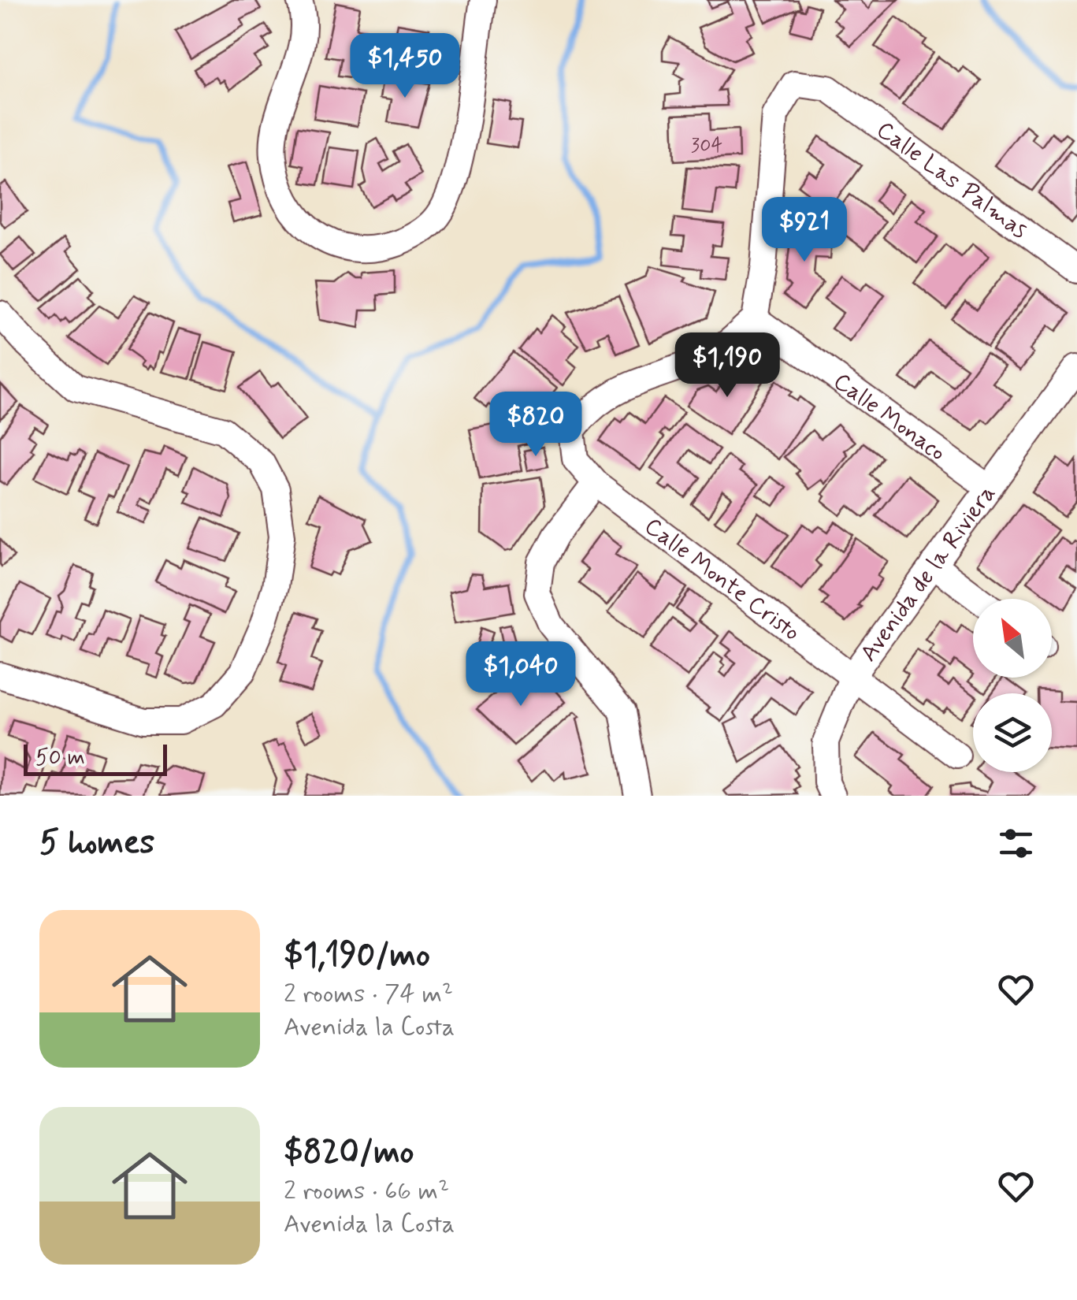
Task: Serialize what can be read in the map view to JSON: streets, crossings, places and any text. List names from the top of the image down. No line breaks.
{"streets":{"street":["Calle Las Palmas","Calle Monaco","Avenida de la Riviera","Calle Monte Cristo"]},"crossings":[["Calle Las Palmas","Calle Monaco"],["Calle Las Palmas","Calle Monte Cristo"],["Calle Monaco","Avenida de la Riviera"],["Calle Monaco","Calle Monte Cristo"],["Avenida de la Riviera","Calle Monte Cristo"]],"house_numbers":["304"],"scale_bar":"50 m","north":"top left","page":{"price":["$1,450","$921","$1,190","$820","$1,040"],"scale":"50 m","heading":"5 homes","list":[{"name":"$1,190/mo","note":"2 rooms · 74 m² · Avenida la Costa"},{"name":"$820/mo","note":"2 rooms · 66 m² · Avenida la Costa"}]}}
